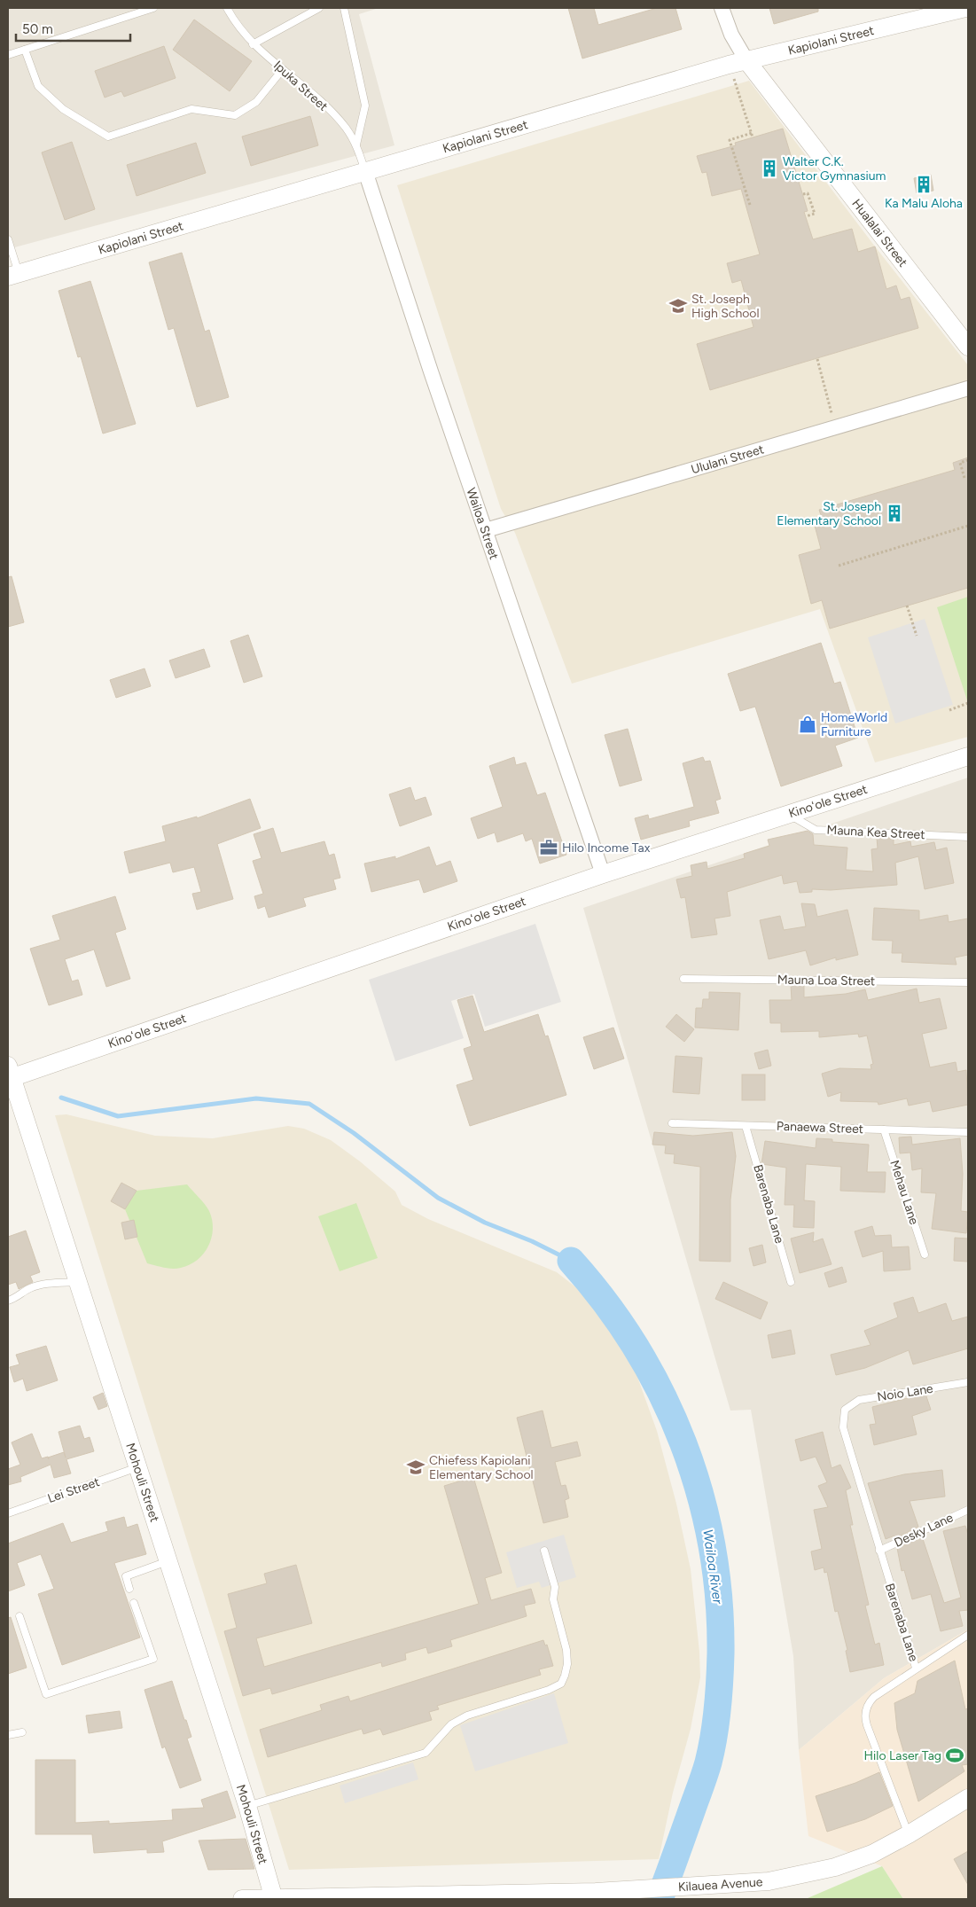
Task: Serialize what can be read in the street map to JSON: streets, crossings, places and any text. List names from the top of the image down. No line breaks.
{"streets":{"street":["Kapiolani Street","Hualalai Street","Ululani Street","Wailoa Street","Kinoʻole Street","Mohouli Street","Kilauea Avenue"],"lane":["Ipuka Street","Mauna Kea Street","Mauna Loa Street","Panaewa Street","Mehau Lane","Barenaba Lane","Noio Lane","Lei Street","Desky Lane"]},"crossings":[["Kapiolani Street","Ipuka Street"],["Kapiolani Street","Hualalai Street"],["Kapiolani Street","Wailoa Street"],["Ipuka Street","Wailoa Street"],["Ululani Street","Wailoa Street"],["Wailoa Street","Kinoʻole Street"],["Kinoʻole Street","Mauna Kea Street"],["Kinoʻole Street","Mohouli Street"],["Panaewa Street","Mehau Lane"],["Panaewa Street","Barenaba Lane"],["Barenaba Lane","Noio Lane"],["Barenaba Lane","Desky Lane"],["Barenaba Lane","Kilauea Avenue"],["Mohouli Street","Lei Street"],["Mohouli Street","Kilauea Avenue"]],"water":["Wailoa River"],"places":{"building":["Walter C.K. Victor Gymnasium","Ka Malu Aloha","St. Joseph Elementary School"],"school or university":["St. Joseph High School","Chiefess Kapiolani Elementary School"],"shop":["HomeWorld Furniture"],"office":["Hilo Income Tax"],"sports":["Hilo Laser Tag"]},"scale_bar":"50 m"}
